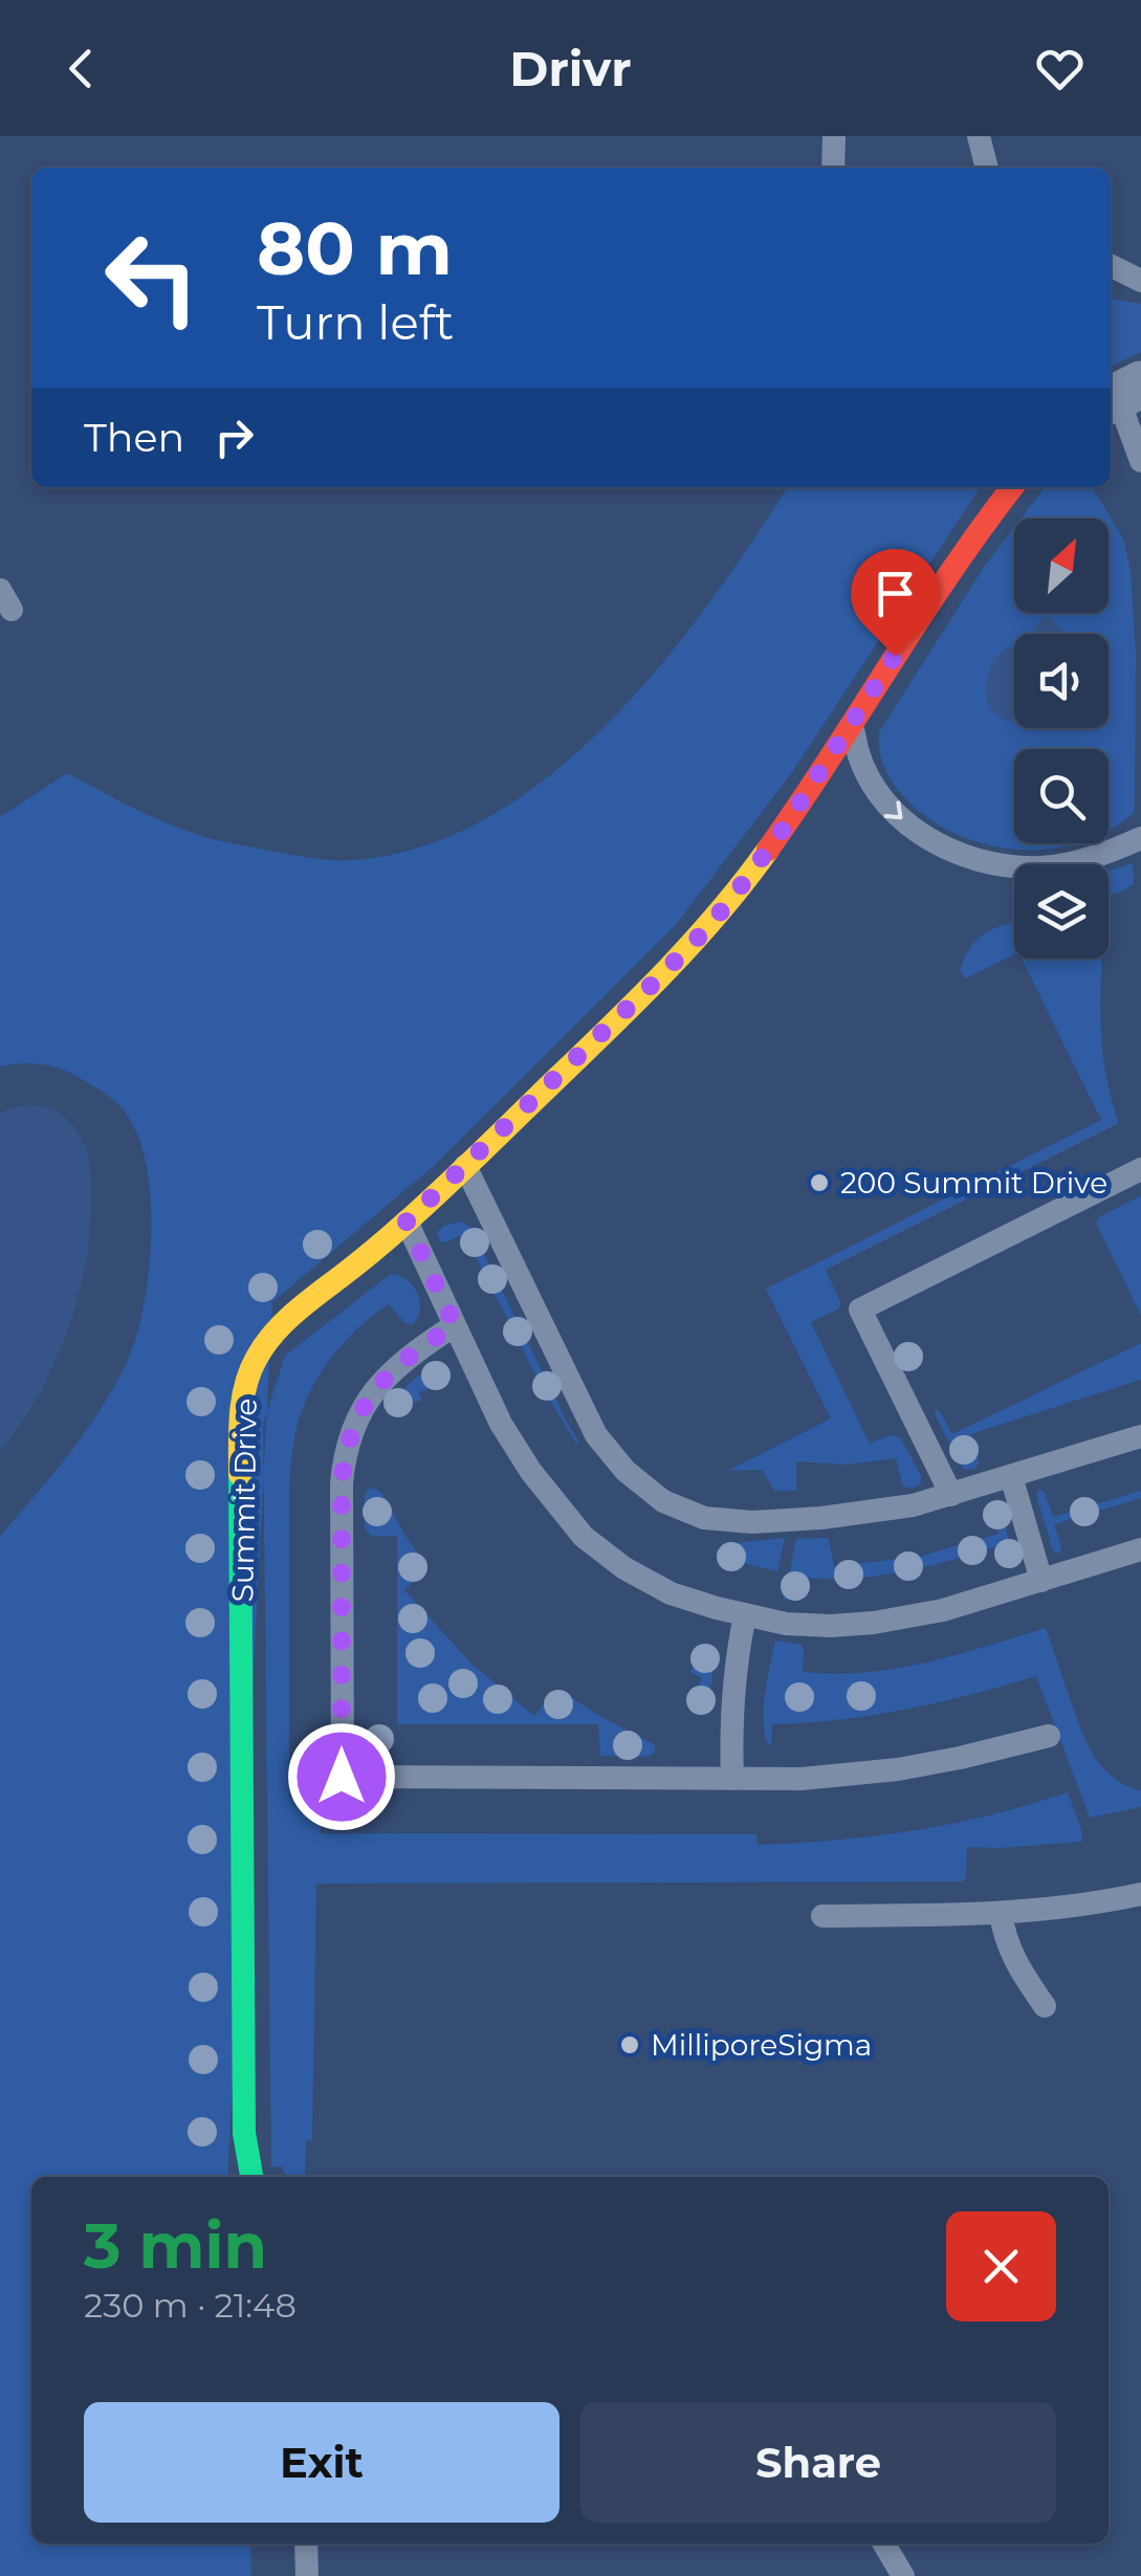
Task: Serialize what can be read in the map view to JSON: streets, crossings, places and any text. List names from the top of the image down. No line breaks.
{"streets":{"street":["Summit Drive"]},"places":["200 Summit Drive","MilliporeSigma"],"north":"top right","page":{"header":"Drivr","turn":["80 m","Turn left"],"then":"Then","heading":["3 min","230 m · 21:48"],"buttons":["Exit","Share"]}}
